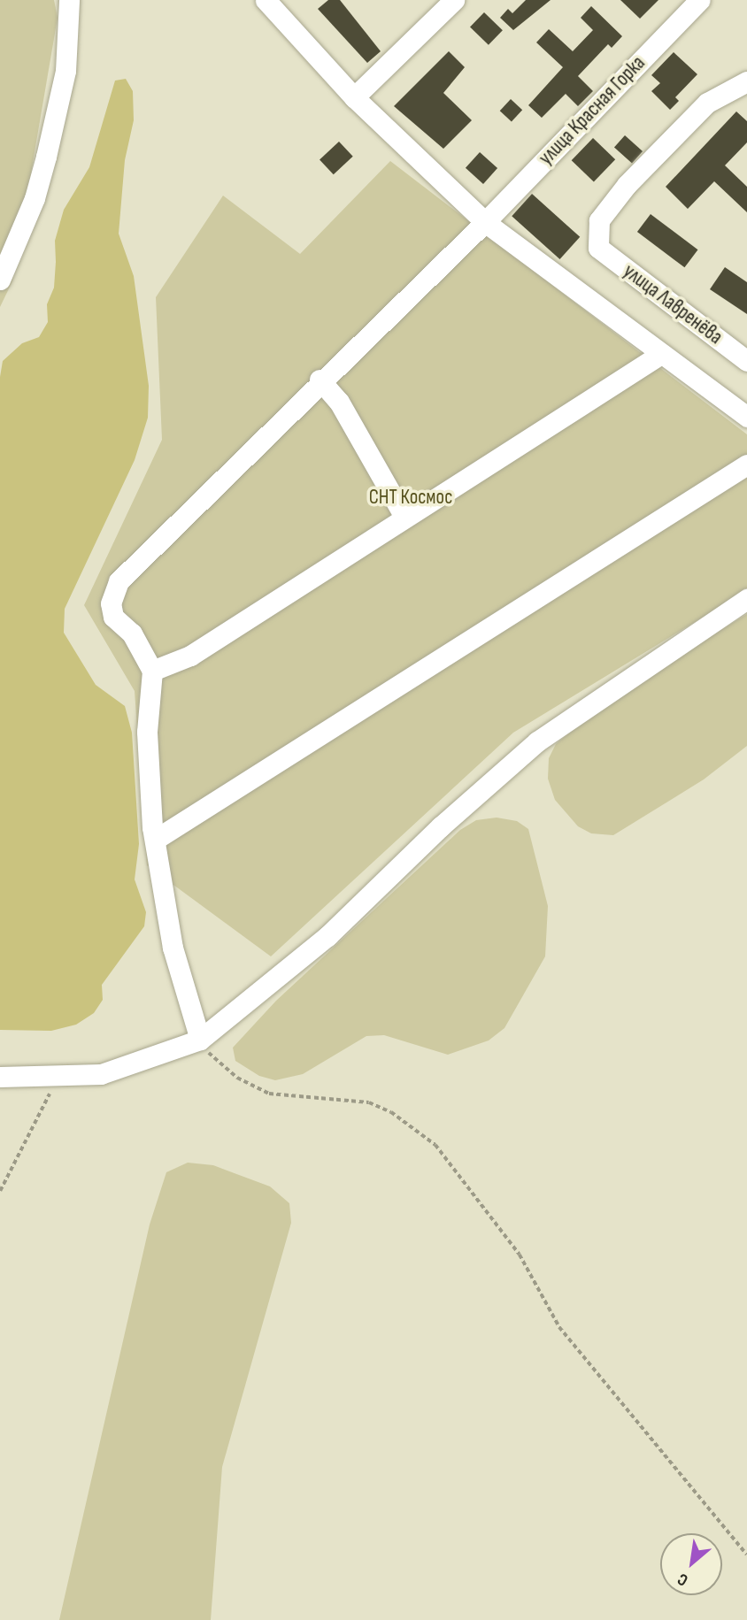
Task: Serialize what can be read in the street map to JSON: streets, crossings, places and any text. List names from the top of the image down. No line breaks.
{"streets":{"street":["улица Красная Горка","улица Лавренёва"]},"parks":["СНТ Космос"],"north":"bottom left"}
